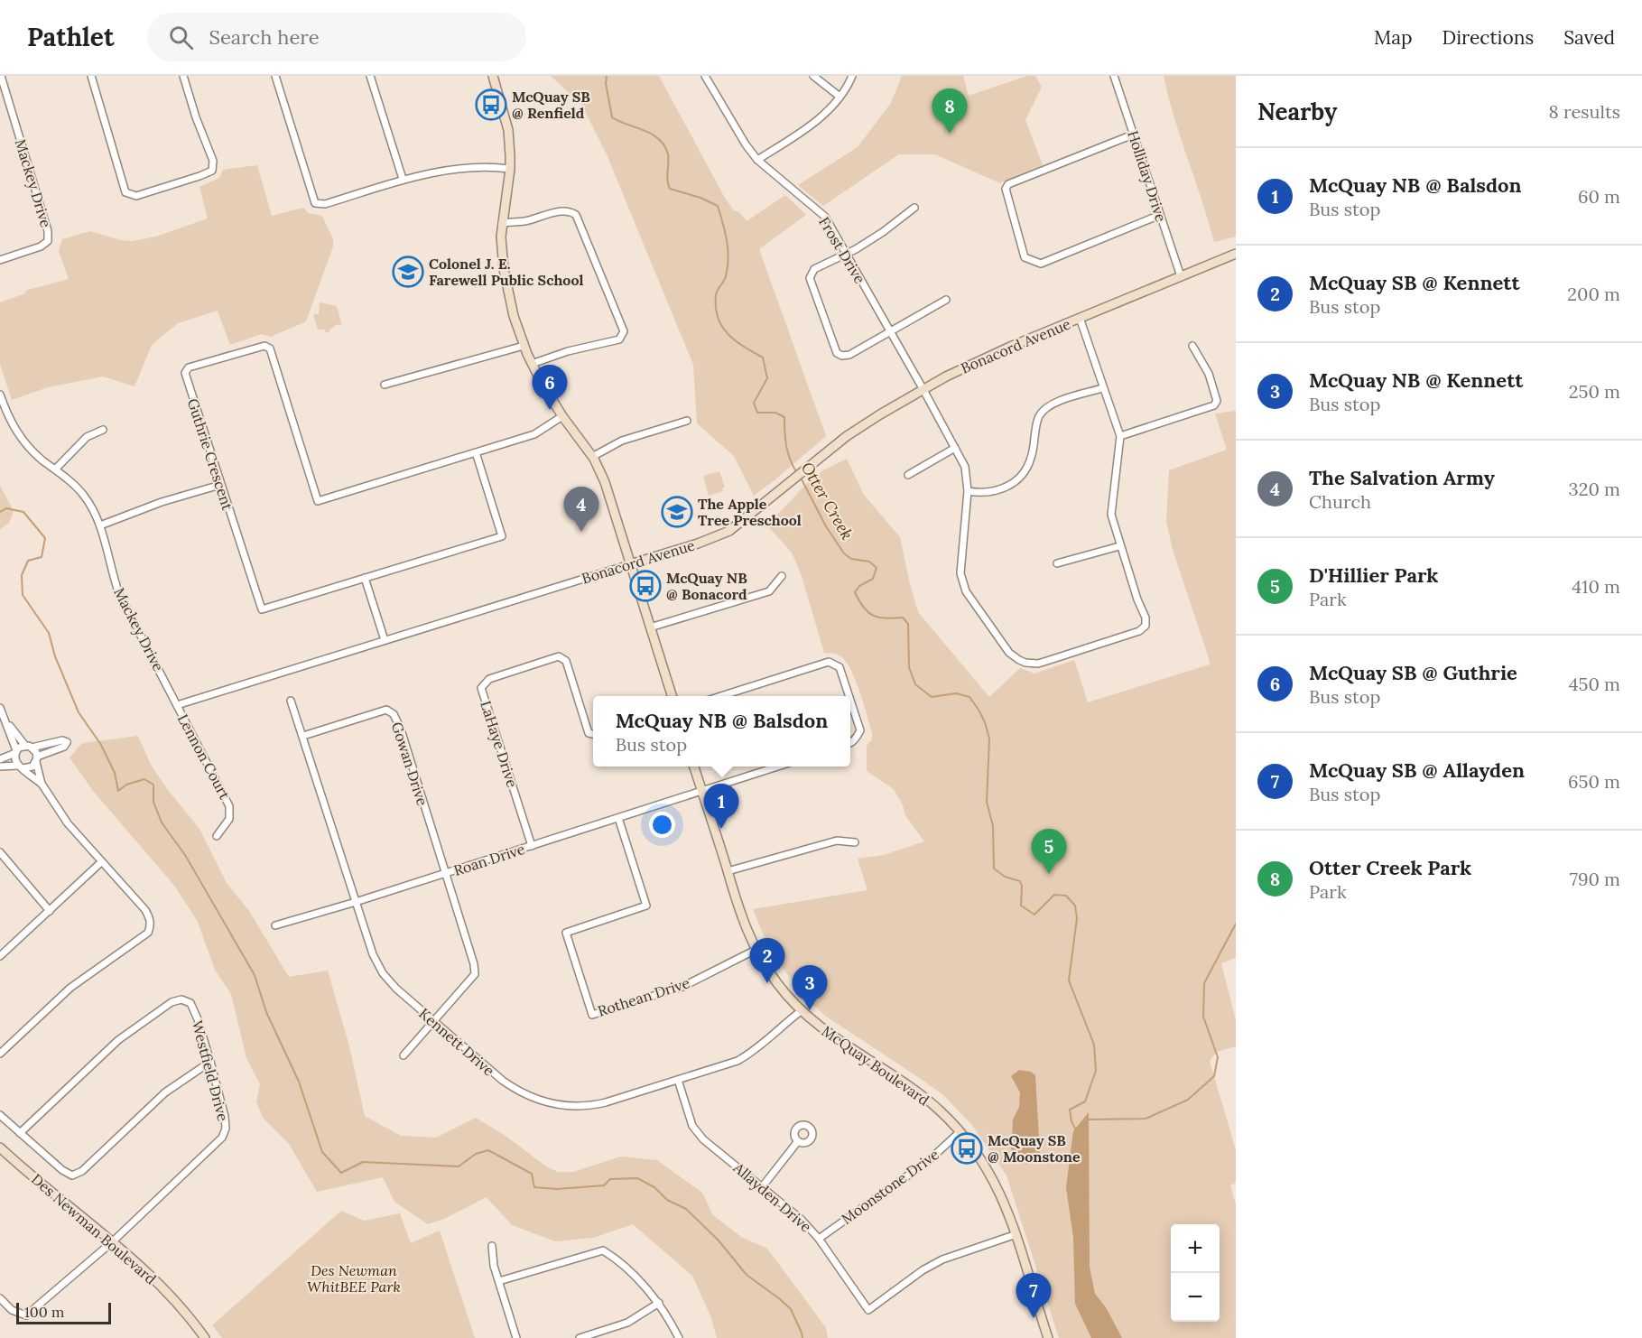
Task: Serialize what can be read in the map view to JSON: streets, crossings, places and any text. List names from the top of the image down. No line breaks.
{"streets":{"street":["Holliday Drive","Mackey Drive","Frost Drive","Bonacord Avenue","Guthrie Crescent","LaHaye Drive","Lennon Court","Gowan Drive","Roan Drive","Rothean Drive","Kennett Drive","McQuay Boulevard","Westfield Drive","Moonstone Drive","Allayden Drive","Des Newman Boulevard"]},"crossings":[["Holliday Drive","Bonacord Avenue"],["Mackey Drive","Bonacord Avenue"],["Mackey Drive","Lennon Court"],["Frost Drive","Bonacord Avenue"],["Bonacord Avenue","Lennon Court"],["LaHaye Drive","Roan Drive"],["Gowan Drive","Roan Drive"],["Gowan Drive","Kennett Drive"],["Roan Drive","Rothean Drive"],["Roan Drive","Kennett Drive"],["Roan Drive","McQuay Boulevard"],["Rothean Drive","McQuay Boulevard"],["Kennett Drive","McQuay Boulevard"],["Kennett Drive","Allayden Drive"],["McQuay Boulevard","Moonstone Drive"],["McQuay Boulevard","Allayden Drive"],["Westfield Drive","Des Newman Boulevard"],["Moonstone Drive","Allayden Drive"]],"water":["Otter Creek"],"parks":["Des Newman WhitBEE Park"],"places":{"bus stop":["McQuay SB @ Renfield","McQuay NB @ Bonacord","McQuay SB @ Moonstone"],"school or university":["Colonel J. E. Farewell Public School","The Apple Tree Preschool"]},"scale_bar":"100 m","page":{"header":"Pathlet","search":"Search here","nav":["Map","Directions","Saved"],"heading":["Nearby","8 results"],"pins":["8","6","4","1","5","2","3","7"],"list":[{"mark":"1","name":"McQuay NB @ Balsdon","note":"Bus stop","value":"60 m"},{"mark":"2","name":"McQuay SB @ Kennett","note":"Bus stop","value":"200 m"},{"mark":"3","name":"McQuay NB @ Kennett","note":"Bus stop","value":"250 m"},{"mark":"4","name":"The Salvation Army","note":"Church","value":"320 m"},{"mark":"5","name":"D'Hillier Park","note":"Park","value":"410 m"},{"mark":"6","name":"McQuay SB @ Guthrie","note":"Bus stop","value":"450 m"},{"mark":"7","name":"McQuay SB @ Allayden","note":"Bus stop","value":"650 m"},{"mark":"8","name":"Otter Creek Park","note":"Park","value":"790 m"}],"popup":["McQuay NB @ Balsdon","Bus stop"],"map_buttons":["+","−"],"scale":"100 m"}}
